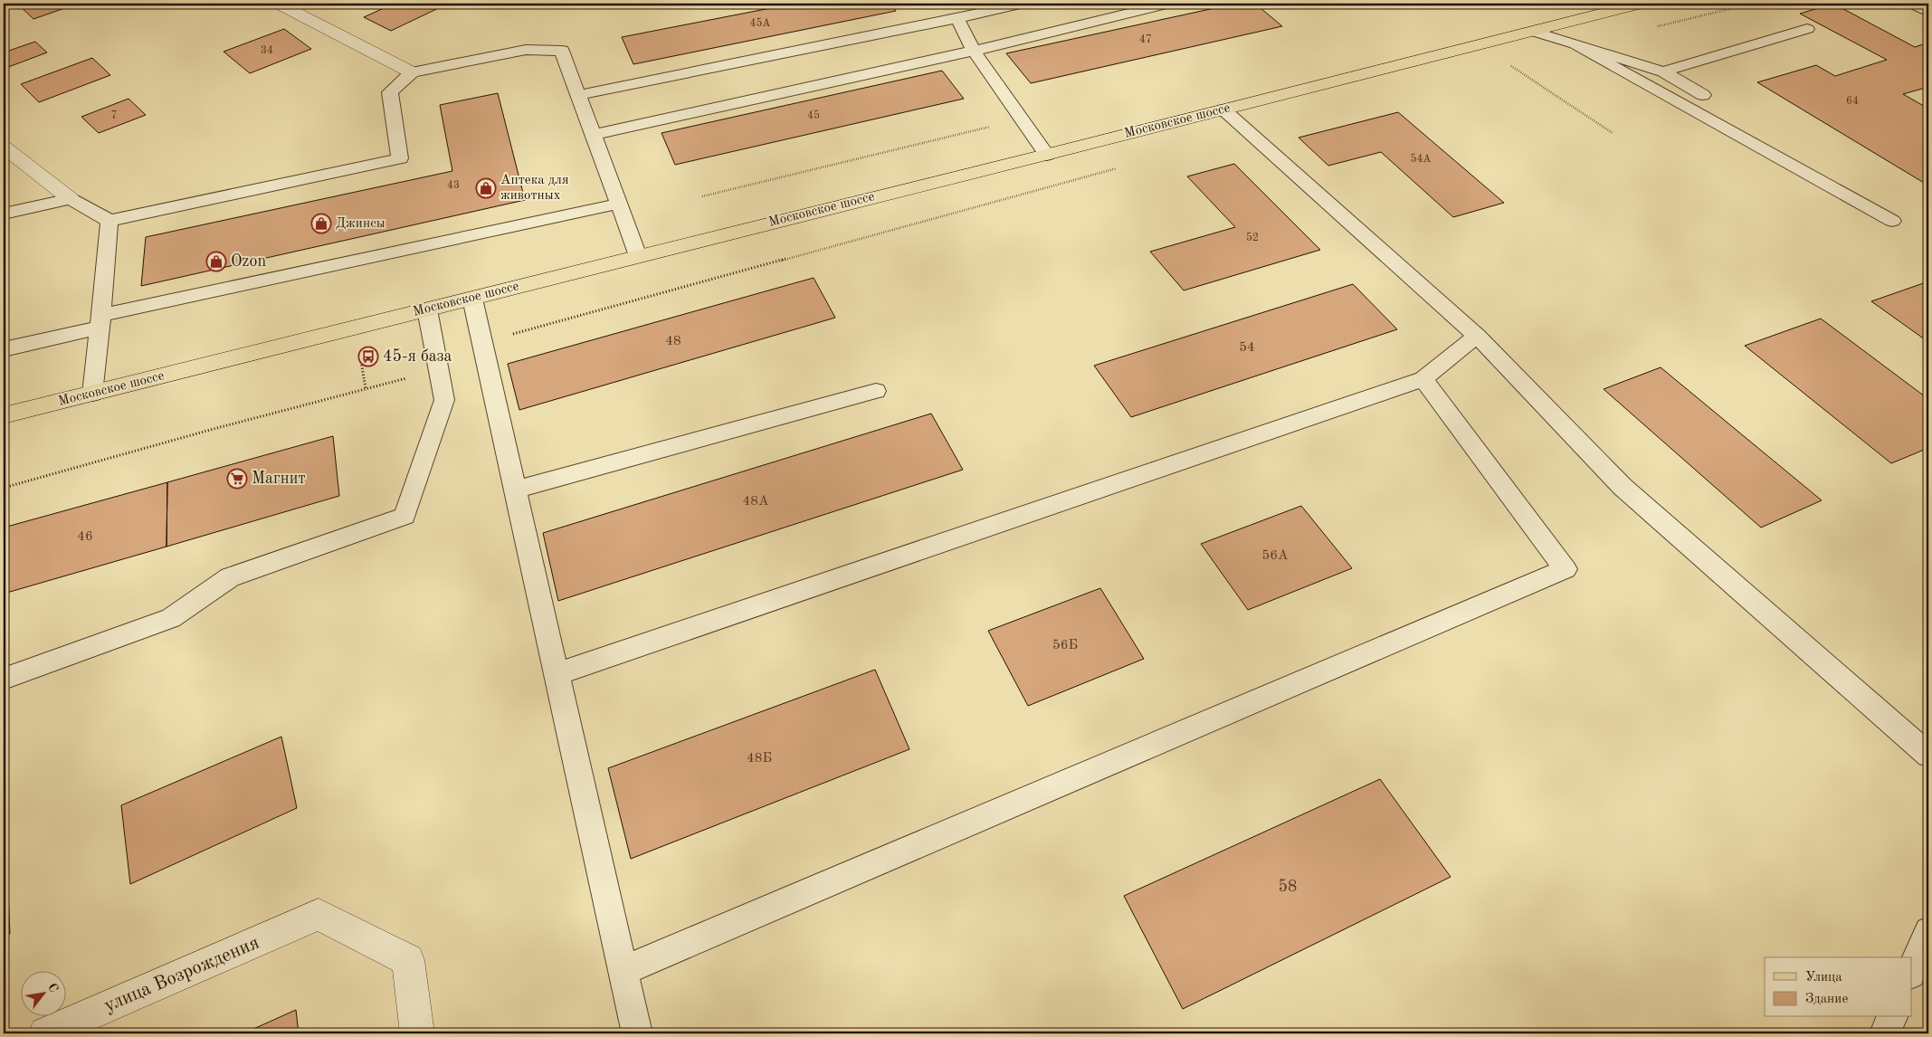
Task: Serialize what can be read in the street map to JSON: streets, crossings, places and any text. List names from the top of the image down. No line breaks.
{"streets":{"main road":["Московское шоссе"],"street":["улица Возрождения"]},"places":{"shop":["Аптека для животных","Джинсы","Ozon"],"bus stop":["45-я база"],"supermarket":["Магнит"]},"house_numbers":["45А","47","34","64","7","45","54А","43","52","48","54","48А","46","56А","56Б","48Б","58"],"legend":["Улица","Здание"],"north":"top right"}
